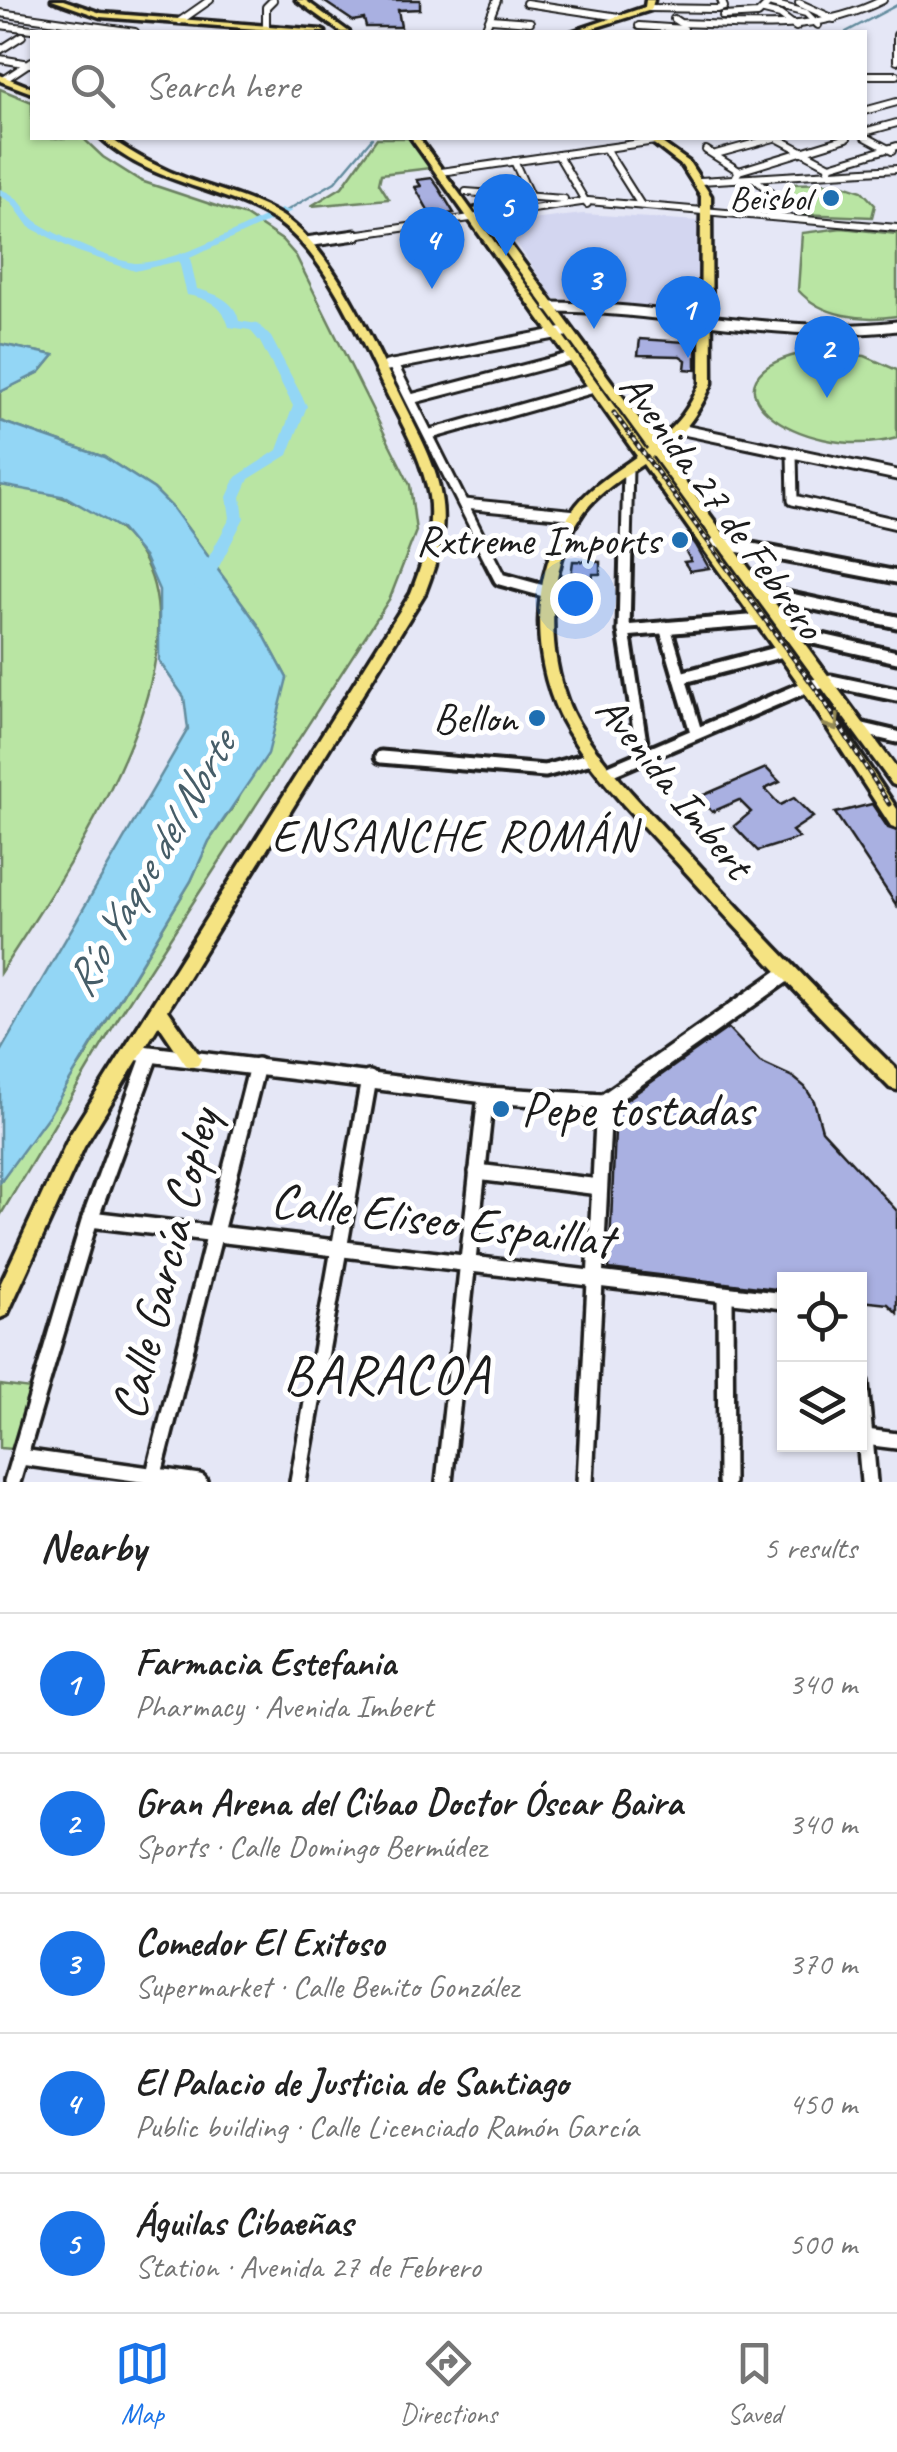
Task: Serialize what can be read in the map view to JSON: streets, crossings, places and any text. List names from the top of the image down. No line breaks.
{"streets":{"main road":["Avenida 27 de Febrero","Avenida Imbert"],"street":["Calle Eliseo Espaillat","Calle García Copley"]},"crossings":[["Avenida 27 de Febrero","Avenida Imbert"],["Calle Eliseo Espaillat","Calle García Copley"]],"districts":["ENSANCHE ROMÁN","BARACOA"],"water":["Río Yaque del Norte"],"places":["Beisbol","Rxtreme Imports","Bellon","Pepe tostadas"],"page":{"search":"Search here","pins":["5","4","3","1","2"],"heading":["Nearby","5 results"],"list":[{"mark":"1","name":"Farmacia Estefania","note":"Pharmacy · Avenida Imbert","value":"340 m"},{"mark":"2","name":"Gran Arena del Cibao Doctor Óscar Baira","note":"Sports · Calle Domingo Bermúdez","value":"340 m"},{"mark":"3","name":"Comedor El Exitoso","note":"Supermarket · Calle Benito González","value":"370 m"},{"mark":"4","name":"El Palacio de Justicia de Santiago","note":"Public building · Calle Licenciado Ramón García","value":"450 m"},{"mark":"5","name":"Águilas Cibaeñas","note":"Station · Avenida 27 de Febrero","value":"500 m"}],"nav":["Map","Directions","Saved"]}}
